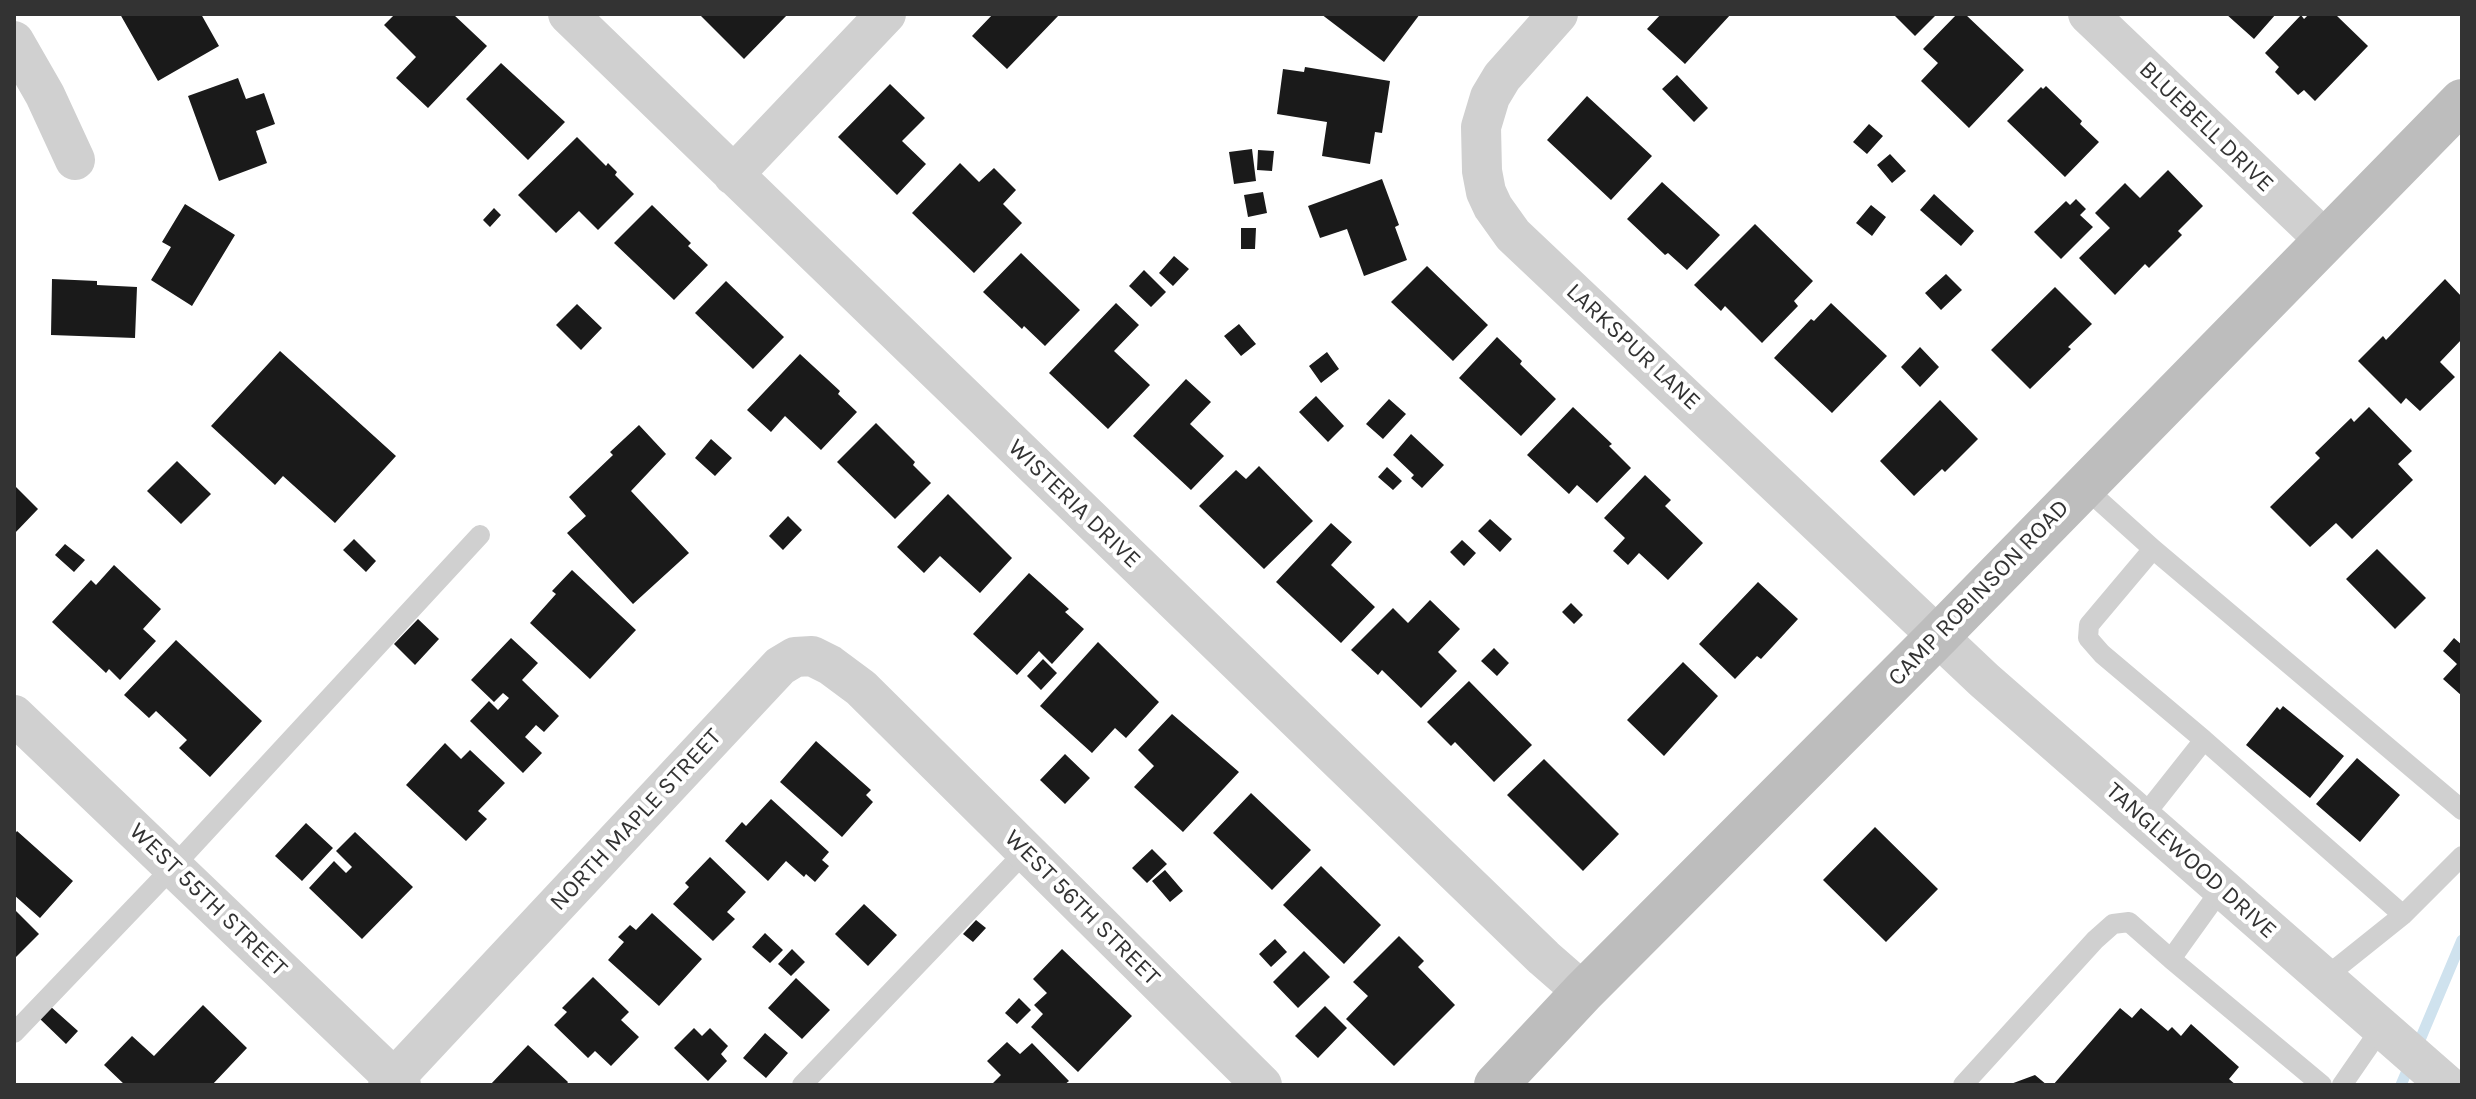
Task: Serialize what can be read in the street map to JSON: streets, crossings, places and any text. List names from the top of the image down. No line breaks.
{"streets":{"main road":["CAMP ROBINSON ROAD"],"street":["BLUEBELL DRIVE","LARKSPUR LANE","WISTERIA DRIVE","NORTH MAPLE STREET","TANGLEWOOD DRIVE","WEST 55TH STREET","WEST 56TH STREET"]},"crossings":[["BLUEBELL DRIVE","CAMP ROBINSON ROAD"],["LARKSPUR LANE","CAMP ROBINSON ROAD"],["LARKSPUR LANE","TANGLEWOOD DRIVE"],["WISTERIA DRIVE","CAMP ROBINSON ROAD"],["CAMP ROBINSON ROAD","TANGLEWOOD DRIVE"],["NORTH MAPLE STREET","WEST 55TH STREET"],["NORTH MAPLE STREET","WEST 56TH STREET"]]}
